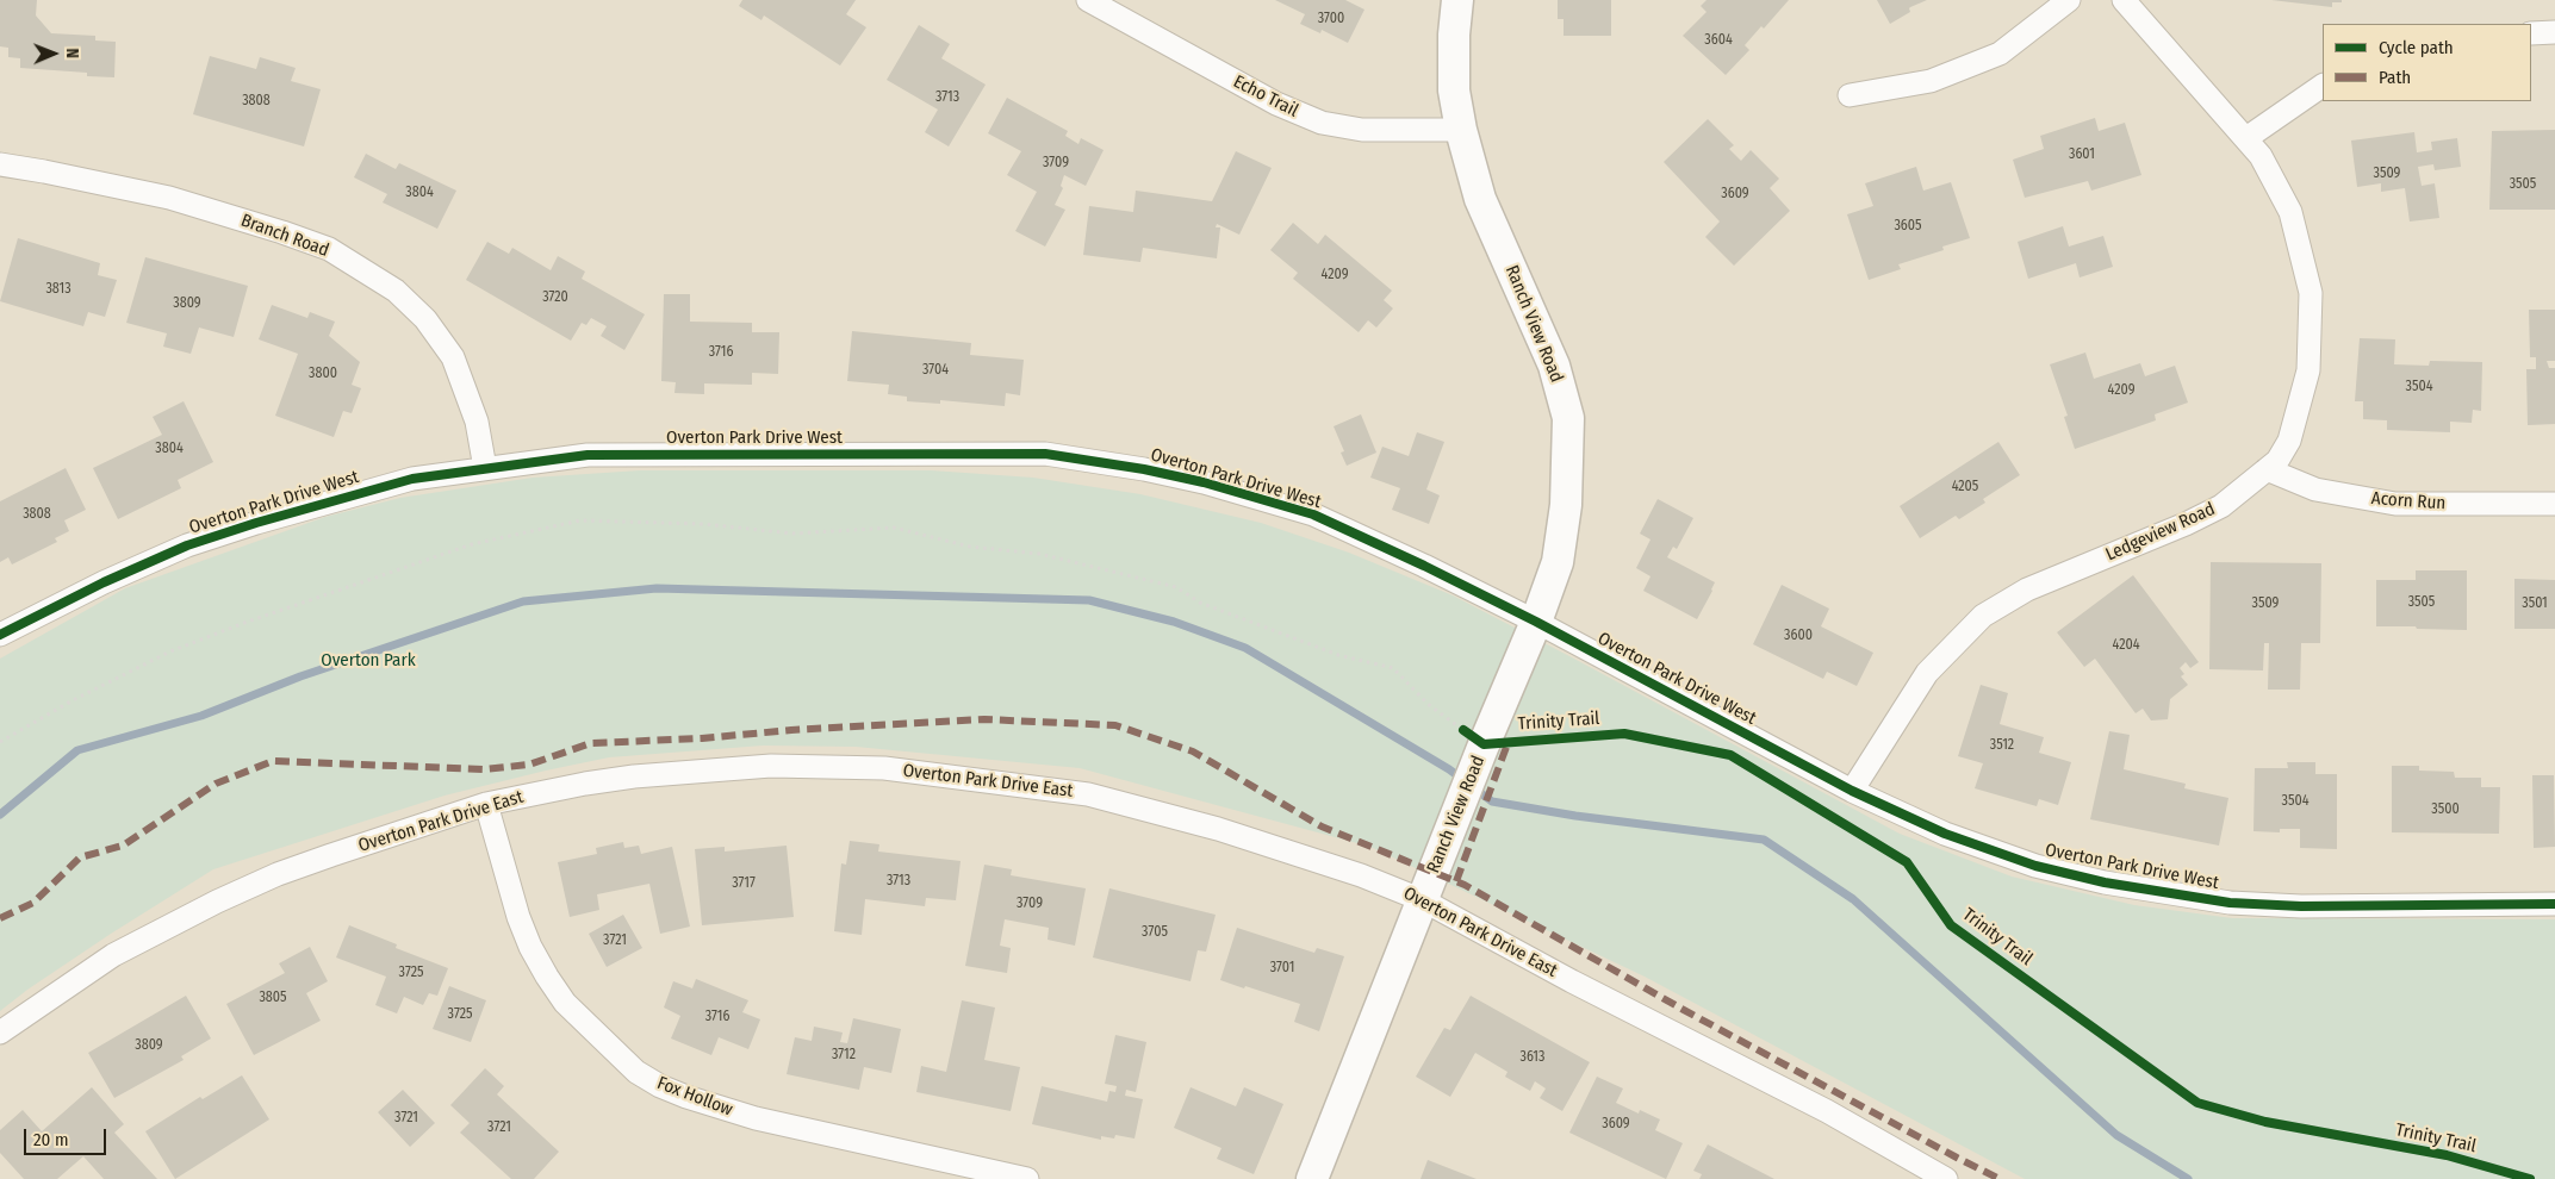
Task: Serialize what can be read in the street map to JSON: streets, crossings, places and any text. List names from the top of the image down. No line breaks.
{"streets":{"street":["Echo Trail","Branch Road","Ranch View Road","Overton Park Drive West","Acorn Run","Ledgeview Road","Overton Park Drive East","Fox Hollow"],"cycle path":["Trinity Trail"]},"crossings":[["Echo Trail","Ranch View Road"],["Branch Road","Overton Park Drive West"],["Ranch View Road","Overton Park Drive West"],["Ranch View Road","Overton Park Drive East"],["Overton Park Drive West","Ledgeview Road"],["Acorn Run","Ledgeview Road"],["Overton Park Drive East","Fox Hollow"]],"parks":["Overton Park"],"house_numbers":["3700","3604","3713","3808","3601","3709","3509","3505","3804","3609","3605","4209","3813","3720","3809","3716","3704","3800","3504","4209","3804","4205","3808","3505","3509","3501","3600","4204","3512","3504","3500","3713","3717","3709","3705","3721","3701","3725","3805","3725","3716","3809","3712","3613","3721","3609","3721"],"legend":["Cycle path","Path"],"scale_bar":"20 m","north":"right"}
